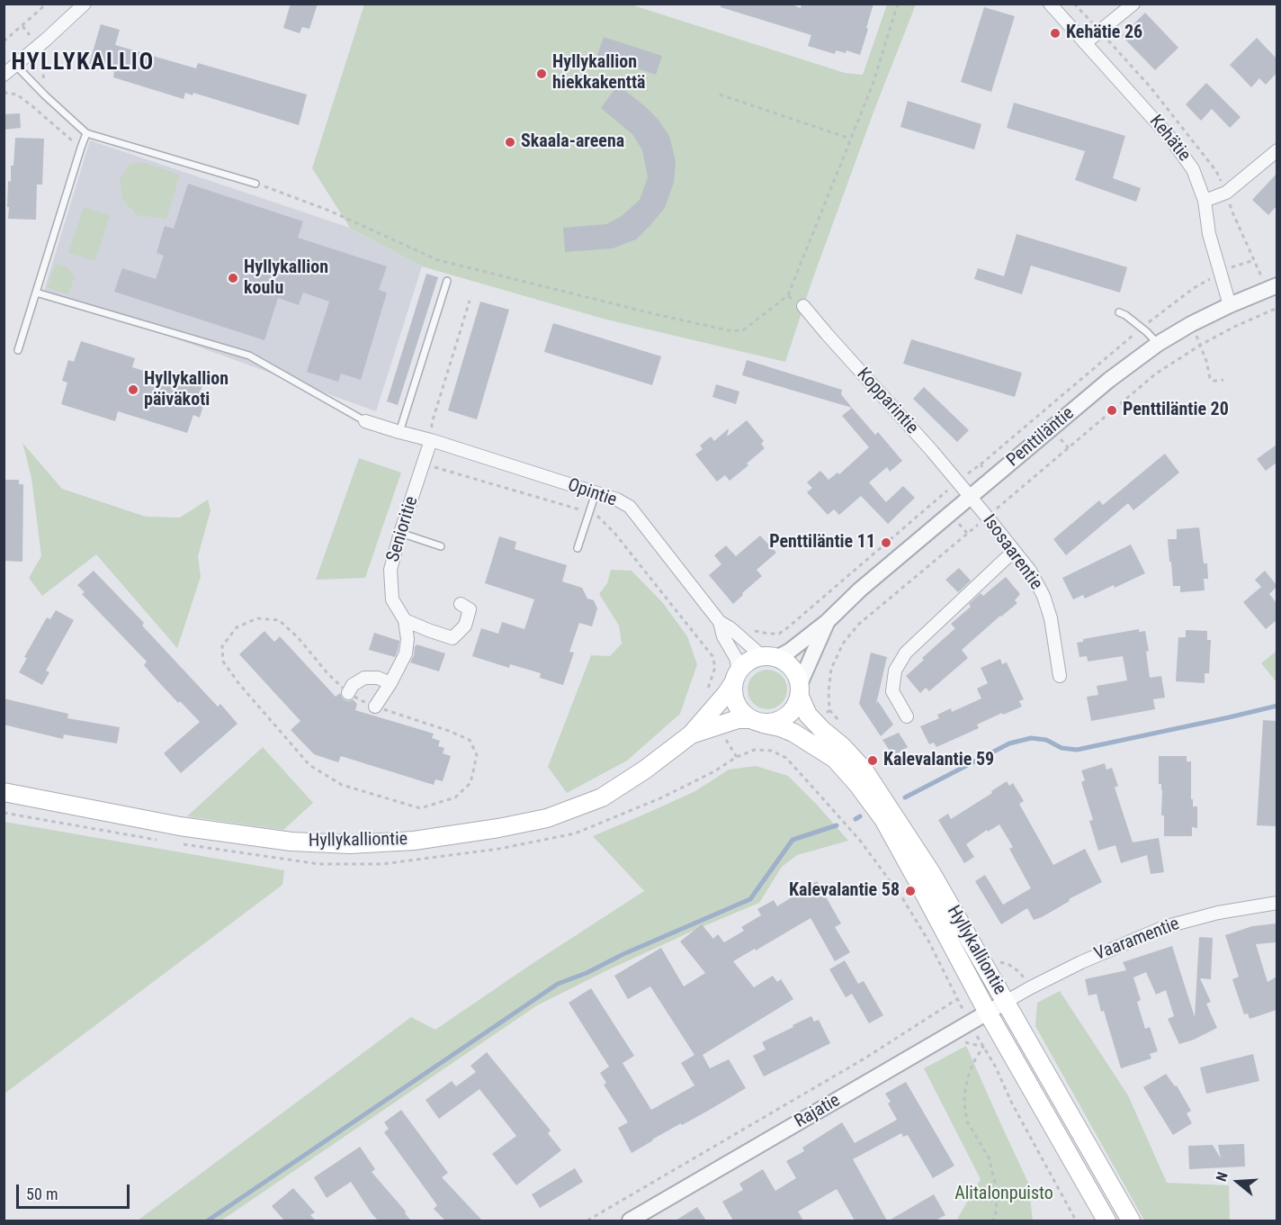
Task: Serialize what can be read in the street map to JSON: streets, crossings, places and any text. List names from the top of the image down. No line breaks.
{"streets":{"main road":["Hyllykalliontie"],"street":["Kehätie","Kopparintie","Penttiläntie","Opintie","Senioritie","Isosaarentie","Vaaramentie","Rajatie"]},"crossings":[["Kehätie","Penttiläntie"],["Kopparintie","Penttiläntie"],["Kopparintie","Isosaarentie"],["Penttiläntie","Opintie"],["Penttiläntie","Isosaarentie"],["Penttiläntie","Hyllykalliontie"],["Opintie","Senioritie"],["Opintie","Hyllykalliontie"],["Hyllykalliontie","Vaaramentie"],["Hyllykalliontie","Rajatie"],["Vaaramentie","Rajatie"]],"districts":["HYLLYKALLIO"],"parks":["Alitalonpuisto"],"places":["Kehätie 26","Hyllykallion hiekkakenttä","Skaala-areena","Hyllykallion koulu","Hyllykallion päiväkoti","Penttiläntie 20","Penttiläntie 11","Kalevalantie 59","Kalevalantie 58"],"scale_bar":"50 m","north":"left"}
